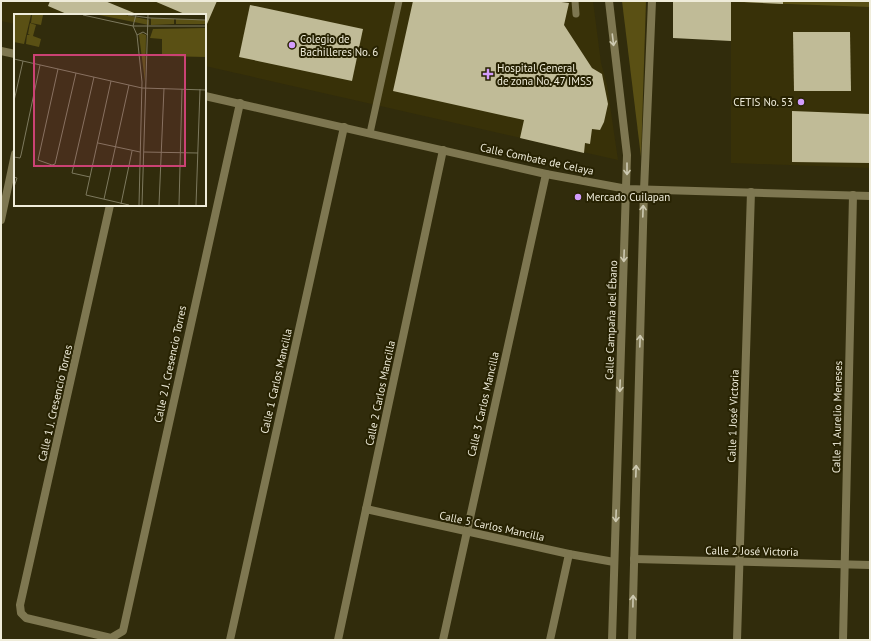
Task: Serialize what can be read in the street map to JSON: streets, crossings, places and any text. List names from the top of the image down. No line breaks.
{"streets":{"street":["Calle Combate de Celaya","Calle Campaña del Ébano","Calle 2 J. Cresencio Torres","Calle 1 Carlos Mancilla","Calle 2 Carlos Mancilla","Calle 1 J. Cresencio Torres","Calle 3 Carlos Mancilla","Calle 1 José Victoria","Calle 1 Aurelio Meneses","Calle 5 Carlos Mancilla","Calle 2 José Victoria"]},"crossings":[["Calle Combate de Celaya","Calle Campaña del Ébano"],["Calle Combate de Celaya","Calle 2 J. Cresencio Torres"],["Calle Combate de Celaya","Calle 1 Carlos Mancilla"],["Calle Combate de Celaya","Calle 2 Carlos Mancilla"],["Calle Combate de Celaya","Calle 3 Carlos Mancilla"],["Calle Combate de Celaya","Calle 1 José Victoria"],["Calle Combate de Celaya","Calle 1 Aurelio Meneses"],["Calle Campaña del Ébano","Calle 5 Carlos Mancilla"],["Calle 2 J. Cresencio Torres","Calle 1 J. Cresencio Torres"],["Calle 2 Carlos Mancilla","Calle 5 Carlos Mancilla"],["Calle 3 Carlos Mancilla","Calle 5 Carlos Mancilla"],["Calle 1 José Victoria","Calle 2 José Victoria"],["Calle 1 Aurelio Meneses","Calle 2 José Victoria"]],"places":{"other":["Colegio de Bachilleres No. 6","CETIS No. 53","Mercado Cuilapan"],"health":["Hospital General de zona No. 47 IMSS"]}}
